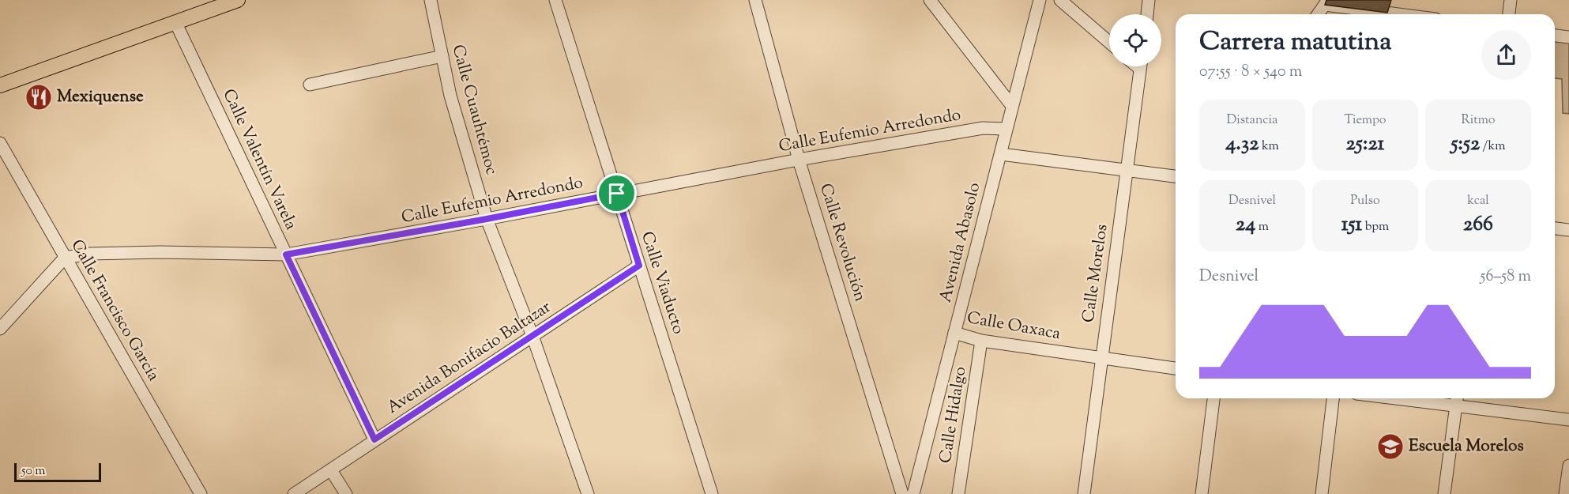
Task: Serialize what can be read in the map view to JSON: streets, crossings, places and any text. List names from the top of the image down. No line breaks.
{"streets":{"street":["Calle Cuauhtémoc","Calle Eufemio Arredondo","Calle Valentín Varela","Calle Revolución","Avenida Abasolo","Calle Morelos","Calle Viaducto","Calle Francisco García","Calle Oaxaca","Avenida Bonifacio Baltazar","Calle Hidalgo"]},"crossings":[["Calle Cuauhtémoc","Calle Eufemio Arredondo"],["Calle Cuauhtémoc","Avenida Bonifacio Baltazar"],["Calle Eufemio Arredondo","Calle Valentín Varela"],["Calle Eufemio Arredondo","Calle Revolución"],["Calle Eufemio Arredondo","Avenida Abasolo"],["Calle Eufemio Arredondo","Calle Viaducto"],["Calle Eufemio Arredondo","Calle Francisco García"],["Calle Valentín Varela","Avenida Bonifacio Baltazar"],["Avenida Abasolo","Calle Oaxaca"],["Calle Morelos","Calle Oaxaca"],["Calle Viaducto","Avenida Bonifacio Baltazar"],["Calle Oaxaca","Calle Hidalgo"]],"places":{"restaurant":["Mexiquense"],"school or university":["Escuela Morelos"]},"scale_bar":"50 m","page":{"heading":["Carrera matutina","07:55 · 8 × 540 m"],"stats":[["Distancia","4.32 km"],["Tiempo","25:21"],["Ritmo","5:52 /km"],["Desnivel","24 m"],["Pulso","151 bpm"],["kcal","266"]],"chart":["Desnivel","56–58 m"],"scale":"50 m"}}
